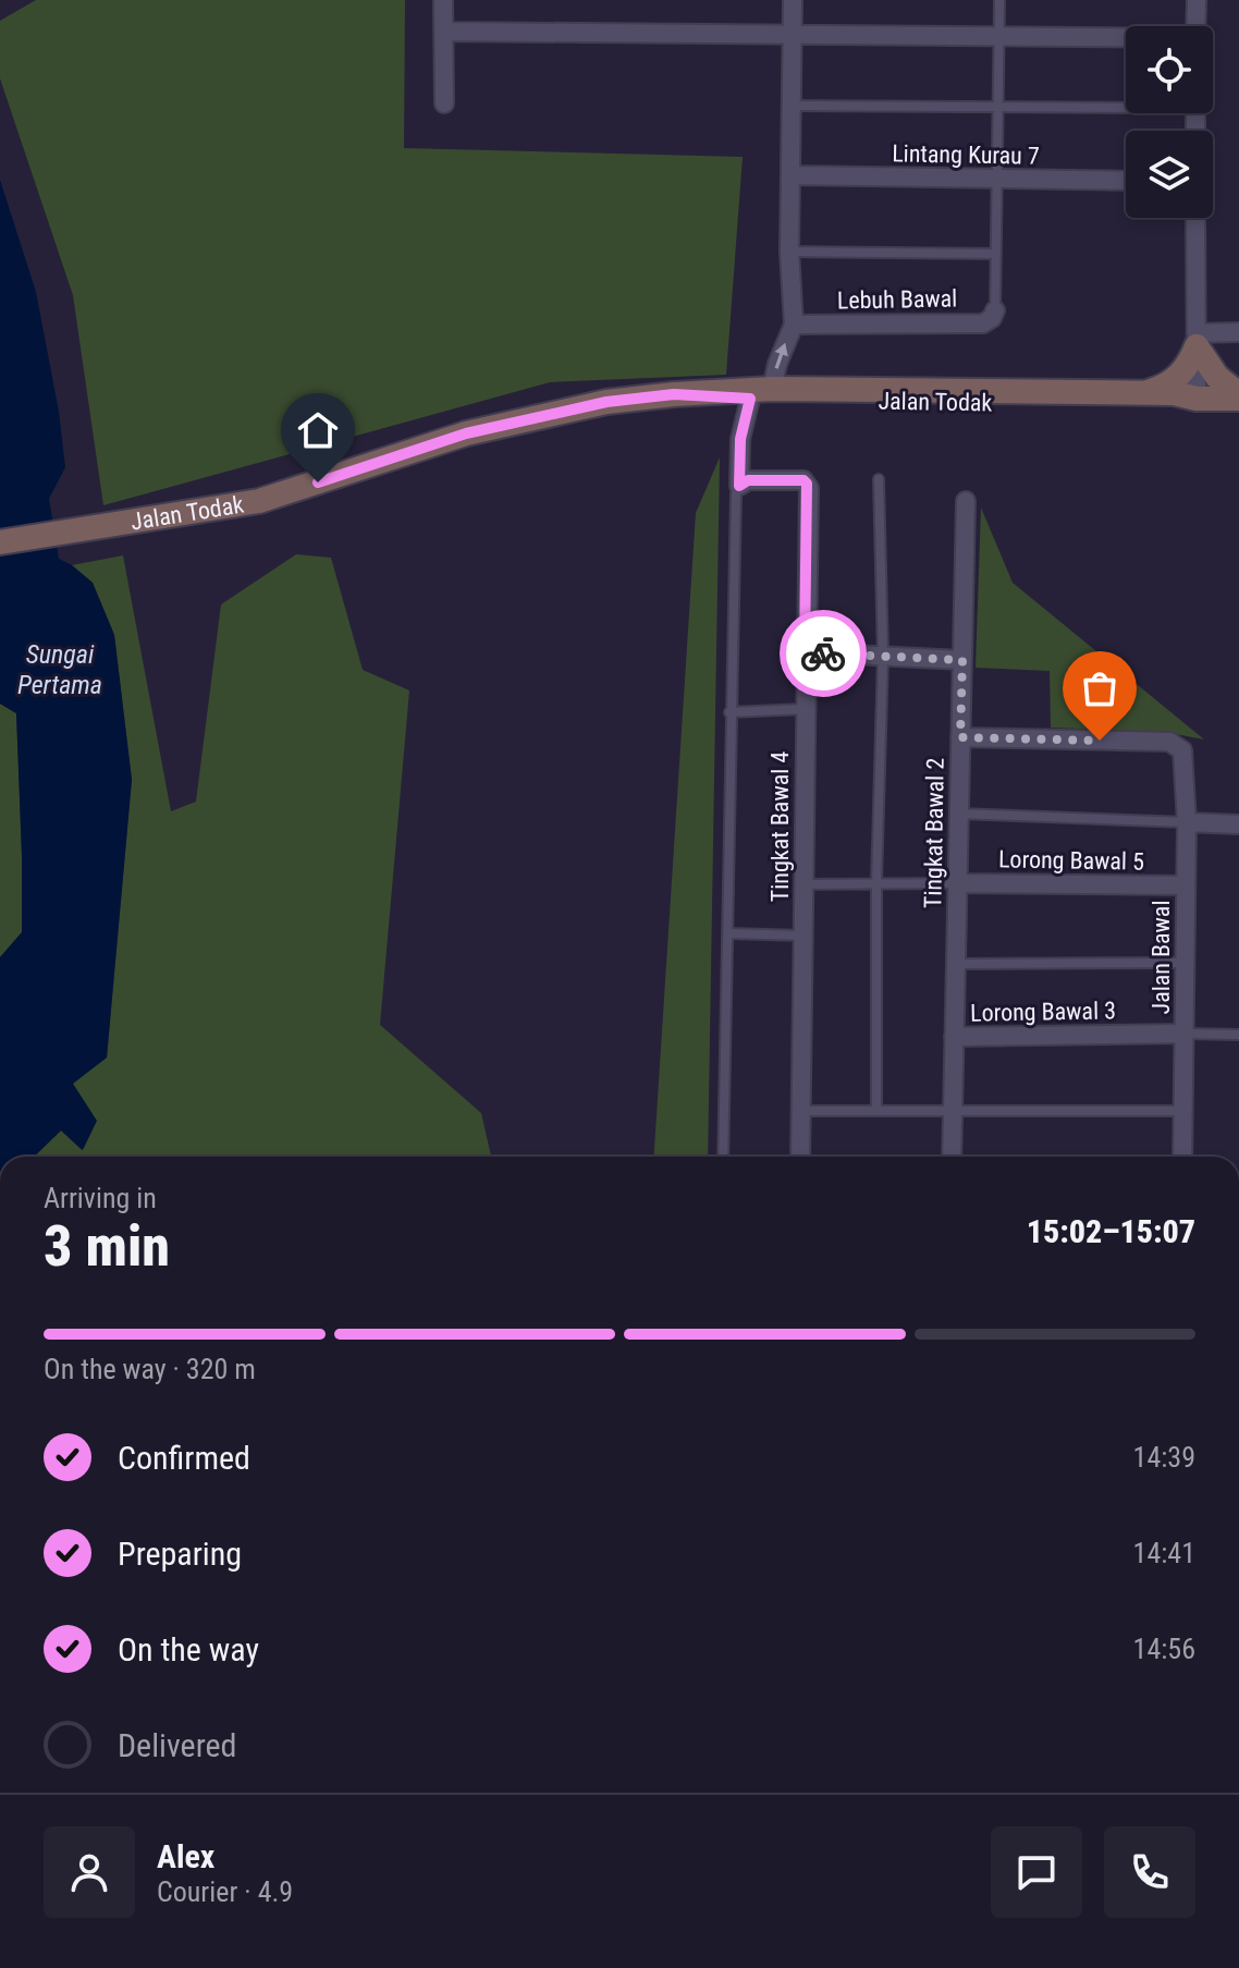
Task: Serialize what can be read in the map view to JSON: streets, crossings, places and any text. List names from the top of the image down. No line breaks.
{"streets":{"main road":["Jalan Todak"],"street":["Lintang Kurau 7","Lebuh Bawal","Tingkat Bawal 4","Tingkat Bawal 2","Lorong Bawal 5","Jalan Bawal","Lorong Bawal 3"]},"crossings":[["Tingkat Bawal 2","Lorong Bawal 5"],["Tingkat Bawal 2","Jalan Bawal"],["Tingkat Bawal 2","Lorong Bawal 3"],["Lorong Bawal 5","Jalan Bawal"],["Jalan Bawal","Lorong Bawal 3"]],"water":["Sungai Pertama"],"page":{"heading":["3 min","Arriving in","15:02–15:07"],"panel":["Alex","Courier · 4.9"],"bar":"On the way · 320 m","list":[["Confirmed","14:39"],["Preparing","14:41"],["On the way","14:56"],"Delivered"]}}
